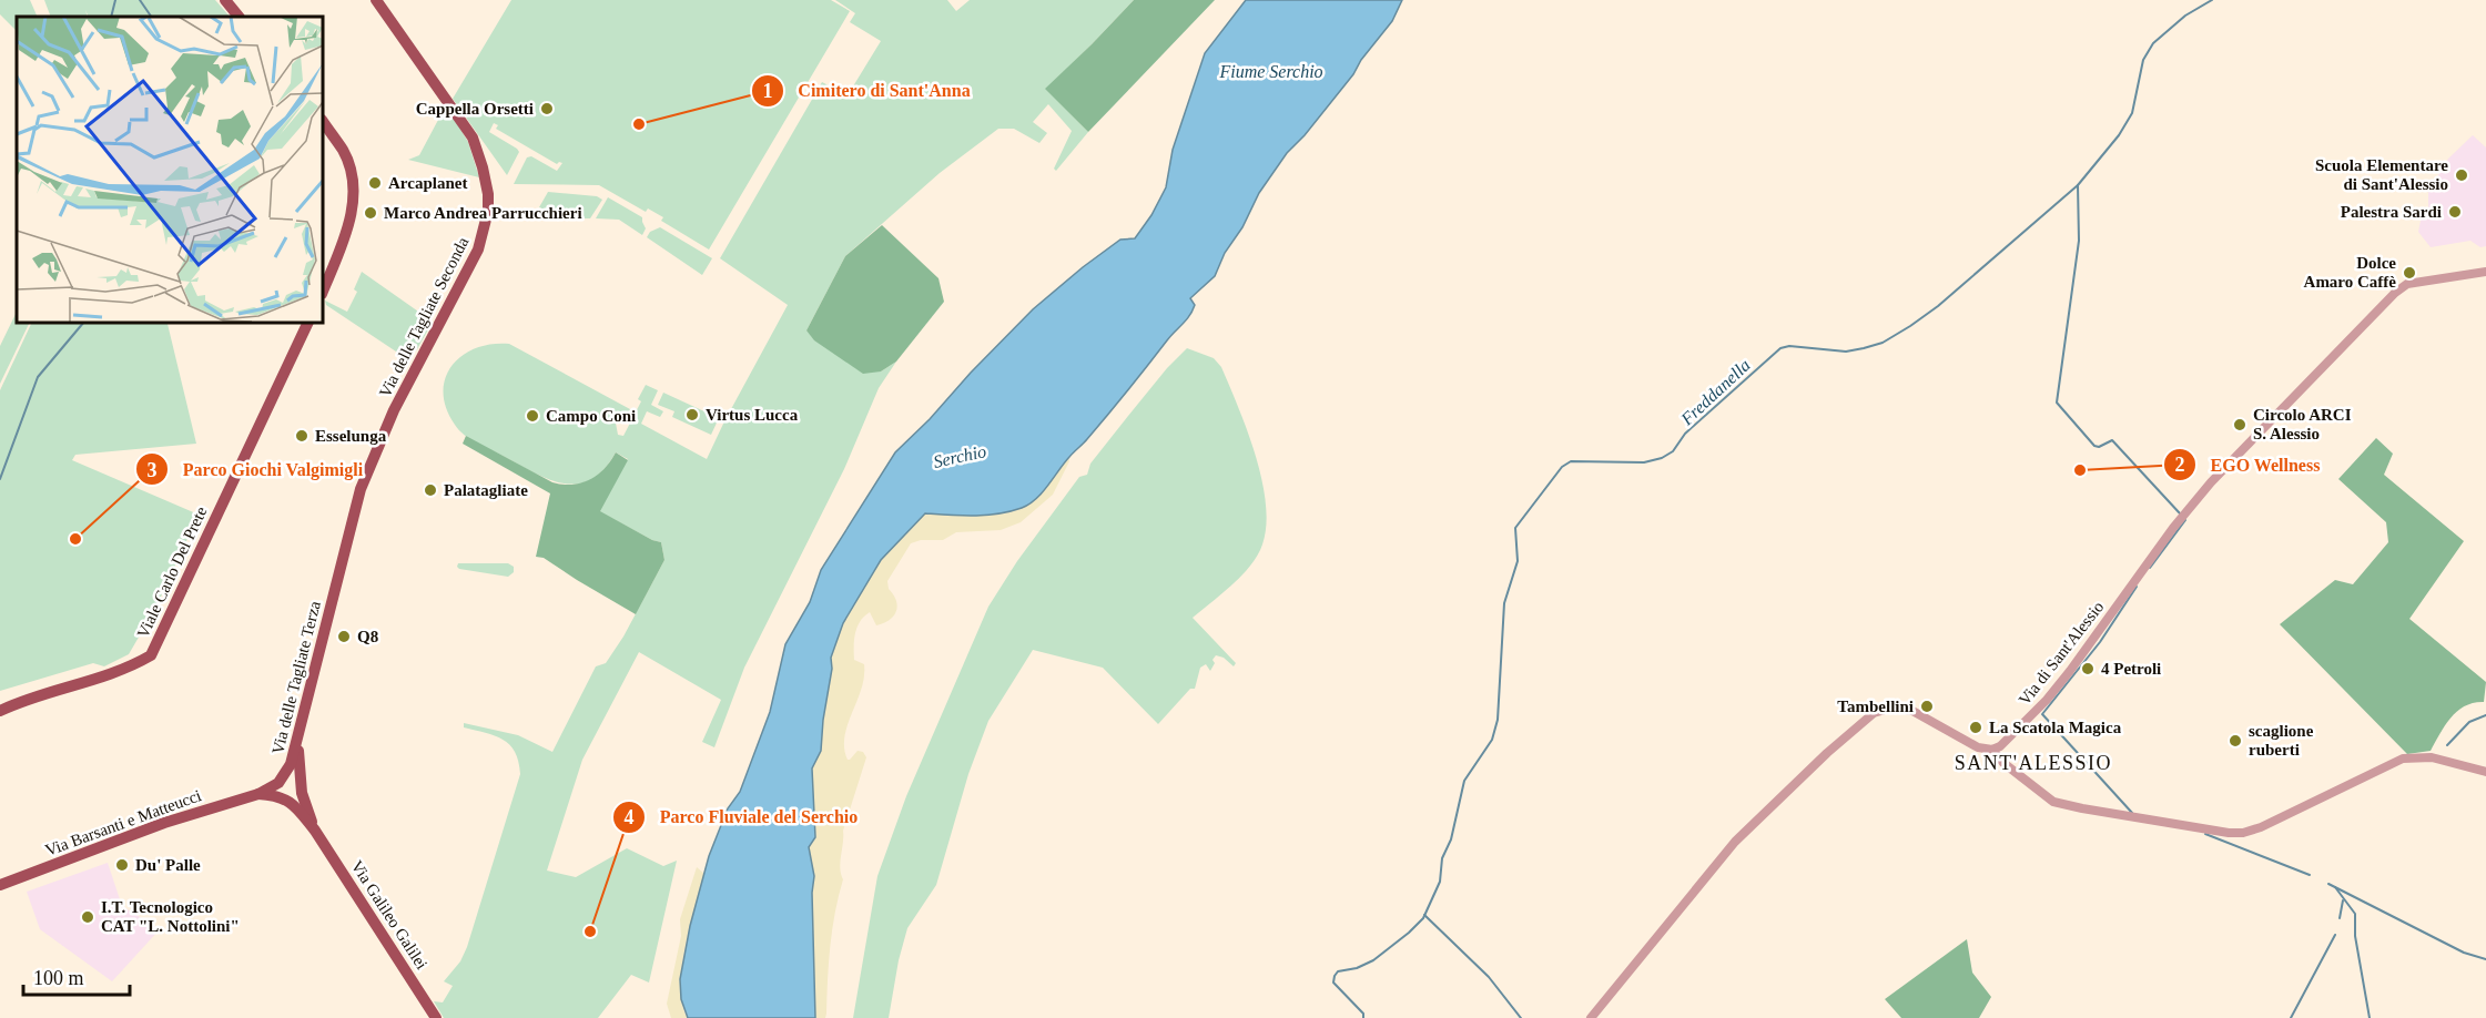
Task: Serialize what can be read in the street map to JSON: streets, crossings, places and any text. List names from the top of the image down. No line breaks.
{"streets":{"main road":["Via delle Tagliate Seconda","Viale Carlo Del Prete","Via delle Tagliate Terza","Via Barsanti e Matteucci","Via Galileo Galilei"],"street":["Via di Sant'Alessio"]},"crossings":[["Via delle Tagliate Seconda","Via delle Tagliate Terza"],["Via delle Tagliate Terza","Via Barsanti e Matteucci"],["Via delle Tagliate Terza","Via Galileo Galilei"],["Via Barsanti e Matteucci","Via Galileo Galilei"]],"districts":["SANT'ALESSIO"],"water":["Fiume Serchio","Freddanella","Serchio"],"places":["Cappella Orsetti","Cimitero di Sant'Anna","Scuola Elementare di Sant'Alessio","Arcaplanet","Palestra Sardi","Marco Andrea Parrucchieri","Dolce Amaro Caffè","Virtus Lucca","Campo Coni","Circolo ARCI S. Alessio","Esselunga","EGO Wellness","Palatagliate","Parco Giochi Valgimigli","Q8","4 Petroli","Tambellini","La Scatola Magica","scaglione ruberti","Du' Palle","I.T. Tecnologico CAT \"L. Nottolini\"","Parco Fluviale del Serchio"],"scale_bar":"100 m"}
